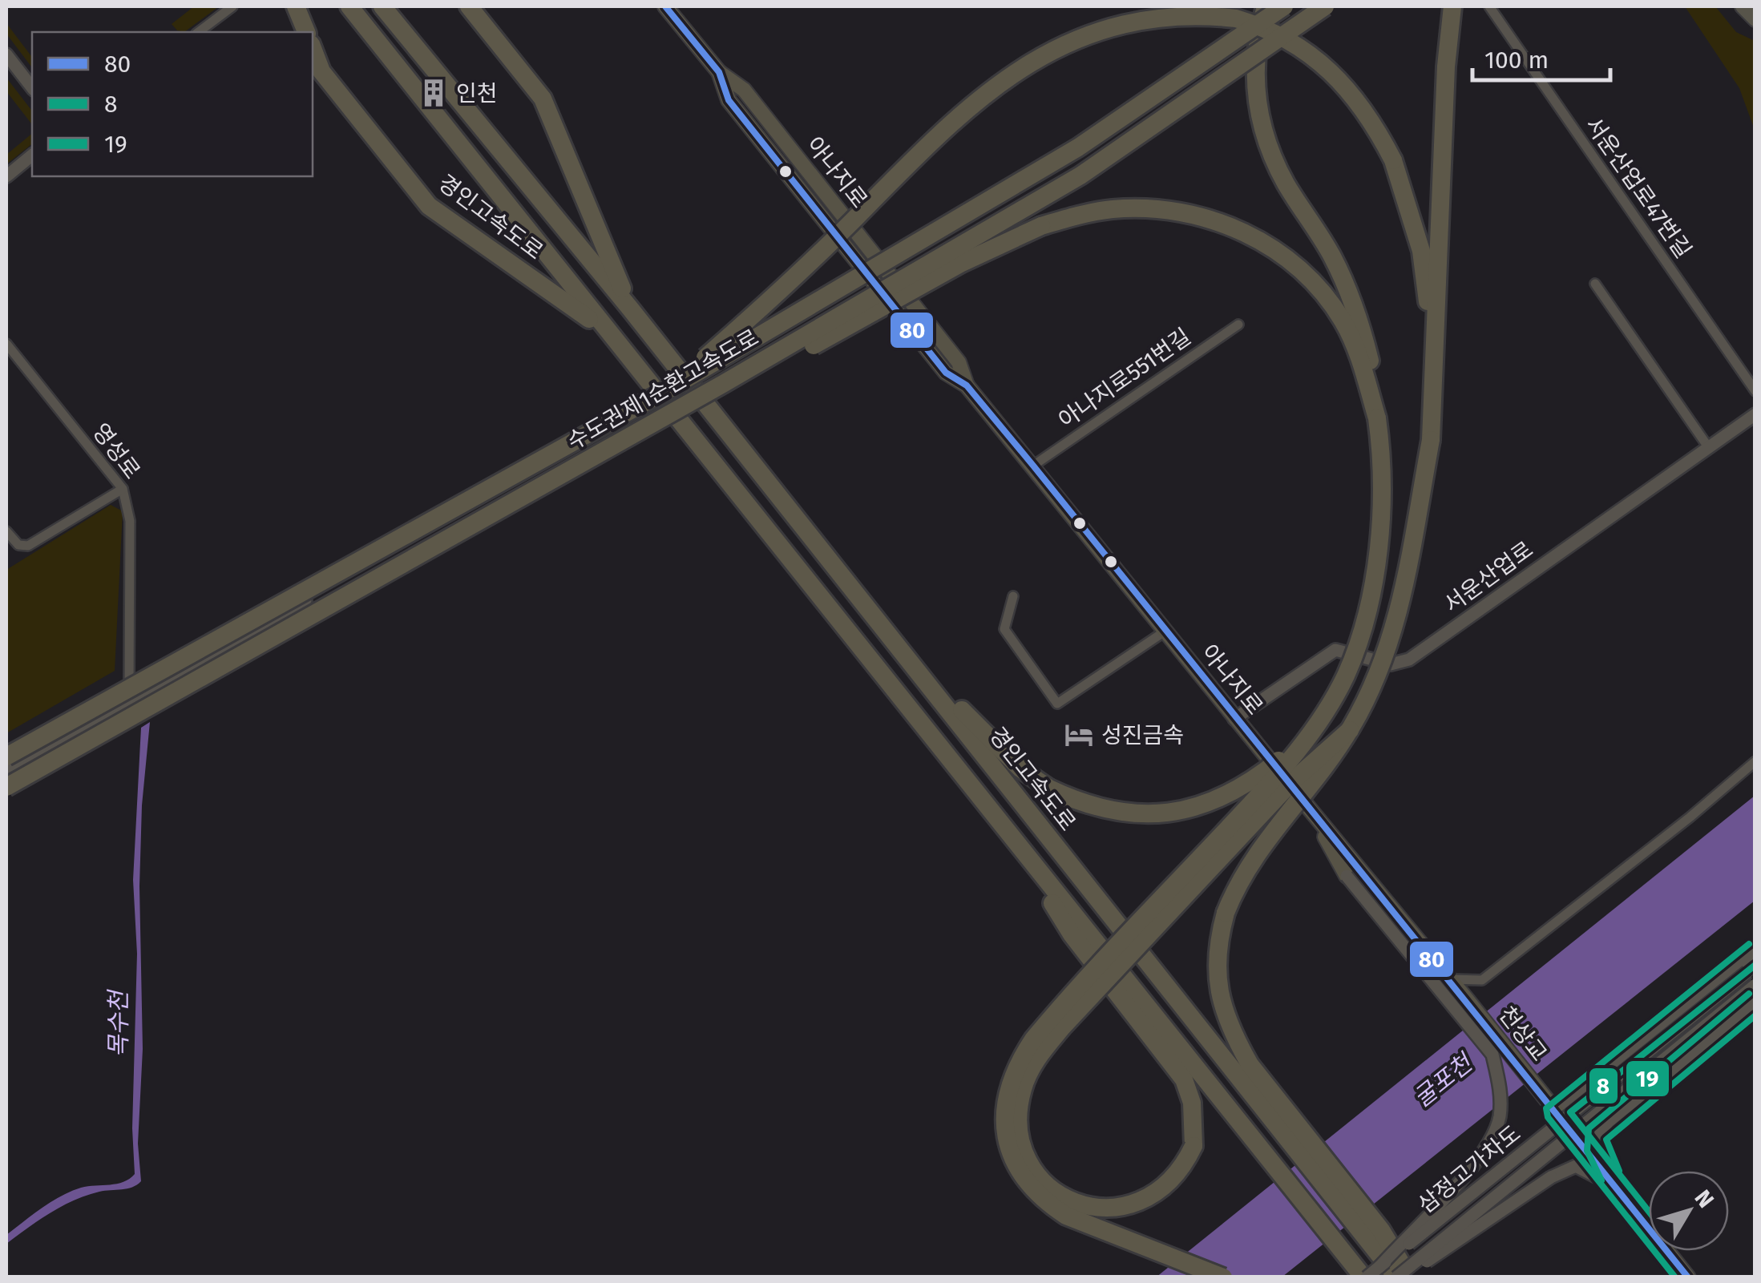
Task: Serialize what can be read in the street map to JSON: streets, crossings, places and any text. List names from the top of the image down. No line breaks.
{"streets":{"highway":["경인고속도로","수도권제1순환고속도로"],"main road":["아나지로","천상교"],"street":["서운산업로47번길","아나지로551번길","영성로","서운산업로","삼정고가차도"]},"crossings":[["아나지로","아나지로551번길"],["아나지로","서운산업로"],["아나지로","천상교"],["경인고속도로","삼정고가차도"]],"water":["목수천","굴포천"],"places":{"building":["인천"],"hotel":["성진금속"]},"lines":["transit line 80","transit line 19","transit line 8"],"legend":["80","8","19"],"scale_bar":"100 m","north":"top right"}
